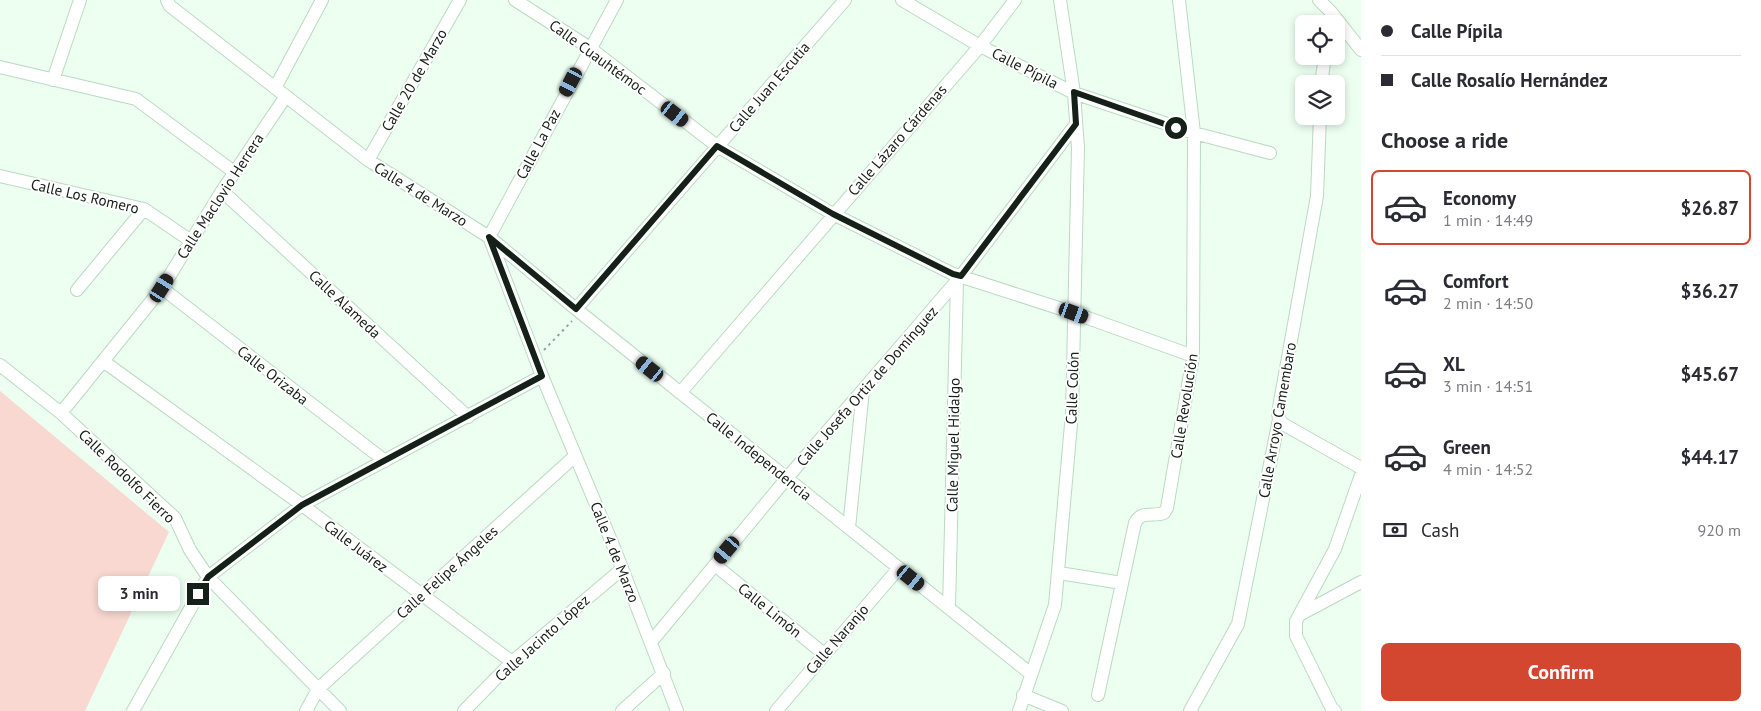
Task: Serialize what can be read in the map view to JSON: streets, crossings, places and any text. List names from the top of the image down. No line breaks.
{"streets":{"street":["Calle Cuauhtémoc","Calle Pípila","Calle 20 de Marzo","Calle Juan Escutia","Calle Lázaro Cárdenas","Calle La Paz","Calle 4 de Marzo","Calle Los Romero","Calle Maclovio Herrera","Calle Alameda","Calle Orizaba","Calle Josefa Ortiz de Domínguez","Calle Colón","Calle Revolución","Calle Arroyo Camembaro","Calle Miguel Hidalgo","Calle Independencia","Calle Rodolfo Fierro","Calle Juárez","Calle Felipe Ángeles","Calle Limón","Calle Jacinto López","Calle Naranjo"]},"crossings":[["Calle Cuauhtémoc","Calle Juan Escutia"],["Calle Cuauhtémoc","Calle Lázaro Cárdenas"],["Calle Cuauhtémoc","Calle La Paz"],["Calle Cuauhtémoc","Calle Josefa Ortiz de Domínguez"],["Calle Cuauhtémoc","Calle Colón"],["Calle Cuauhtémoc","Calle Revolución"],["Calle Cuauhtémoc","Calle Miguel Hidalgo"],["Calle Pípila","Calle Lázaro Cárdenas"],["Calle Pípila","Calle Colón"],["Calle Pípila","Calle Revolución"],["Calle 20 de Marzo","Calle 4 de Marzo"],["Calle Juan Escutia","Calle Independencia"],["Calle Lázaro Cárdenas","Calle Independencia"],["Calle La Paz","Calle 4 de Marzo"],["Calle La Paz","Calle Independencia"],["Calle 4 de Marzo","Calle Maclovio Herrera"],["Calle 4 de Marzo","Calle Josefa Ortiz de Domínguez"],["Calle 4 de Marzo","Calle Independencia"],["Calle 4 de Marzo","Calle Felipe Ángeles"],["Calle 4 de Marzo","Calle Jacinto López"],["Calle Los Romero","Calle Maclovio Herrera"],["Calle Maclovio Herrera","Calle Alameda"],["Calle Maclovio Herrera","Calle Orizaba"],["Calle Maclovio Herrera","Calle Rodolfo Fierro"],["Calle Maclovio Herrera","Calle Juárez"],["Calle Josefa Ortiz de Domínguez","Calle Colón"],["Calle Josefa Ortiz de Domínguez","Calle Miguel Hidalgo"],["Calle Josefa Ortiz de Domínguez","Calle Independencia"],["Calle Josefa Ortiz de Domínguez","Calle Limón"],["Calle Colón","Calle Independencia"],["Calle Miguel Hidalgo","Calle Independencia"],["Calle Independencia","Calle Naranjo"],["Calle Rodolfo Fierro","Calle Felipe Ángeles"],["Calle Juárez","Calle Felipe Ángeles"],["Calle Juárez","Calle Jacinto López"],["Calle Limón","Calle Naranjo"]],"page":{"banner":["Calle Pípila","Calle Rosalío Hernández"],"heading":"Choose a ride","list":[{"name":"Economy","note":"1 min · 14:49","value":"$26.87"},{"name":"Comfort","note":"2 min · 14:50","value":"$36.27"},{"name":"XL","note":"3 min · 14:51","value":"$45.67"},{"name":"Green","note":"4 min · 14:52","value":"$44.17"}],"pay":["Cash","920 m"],"bubble":"3 min","buttons":"Confirm"}}
